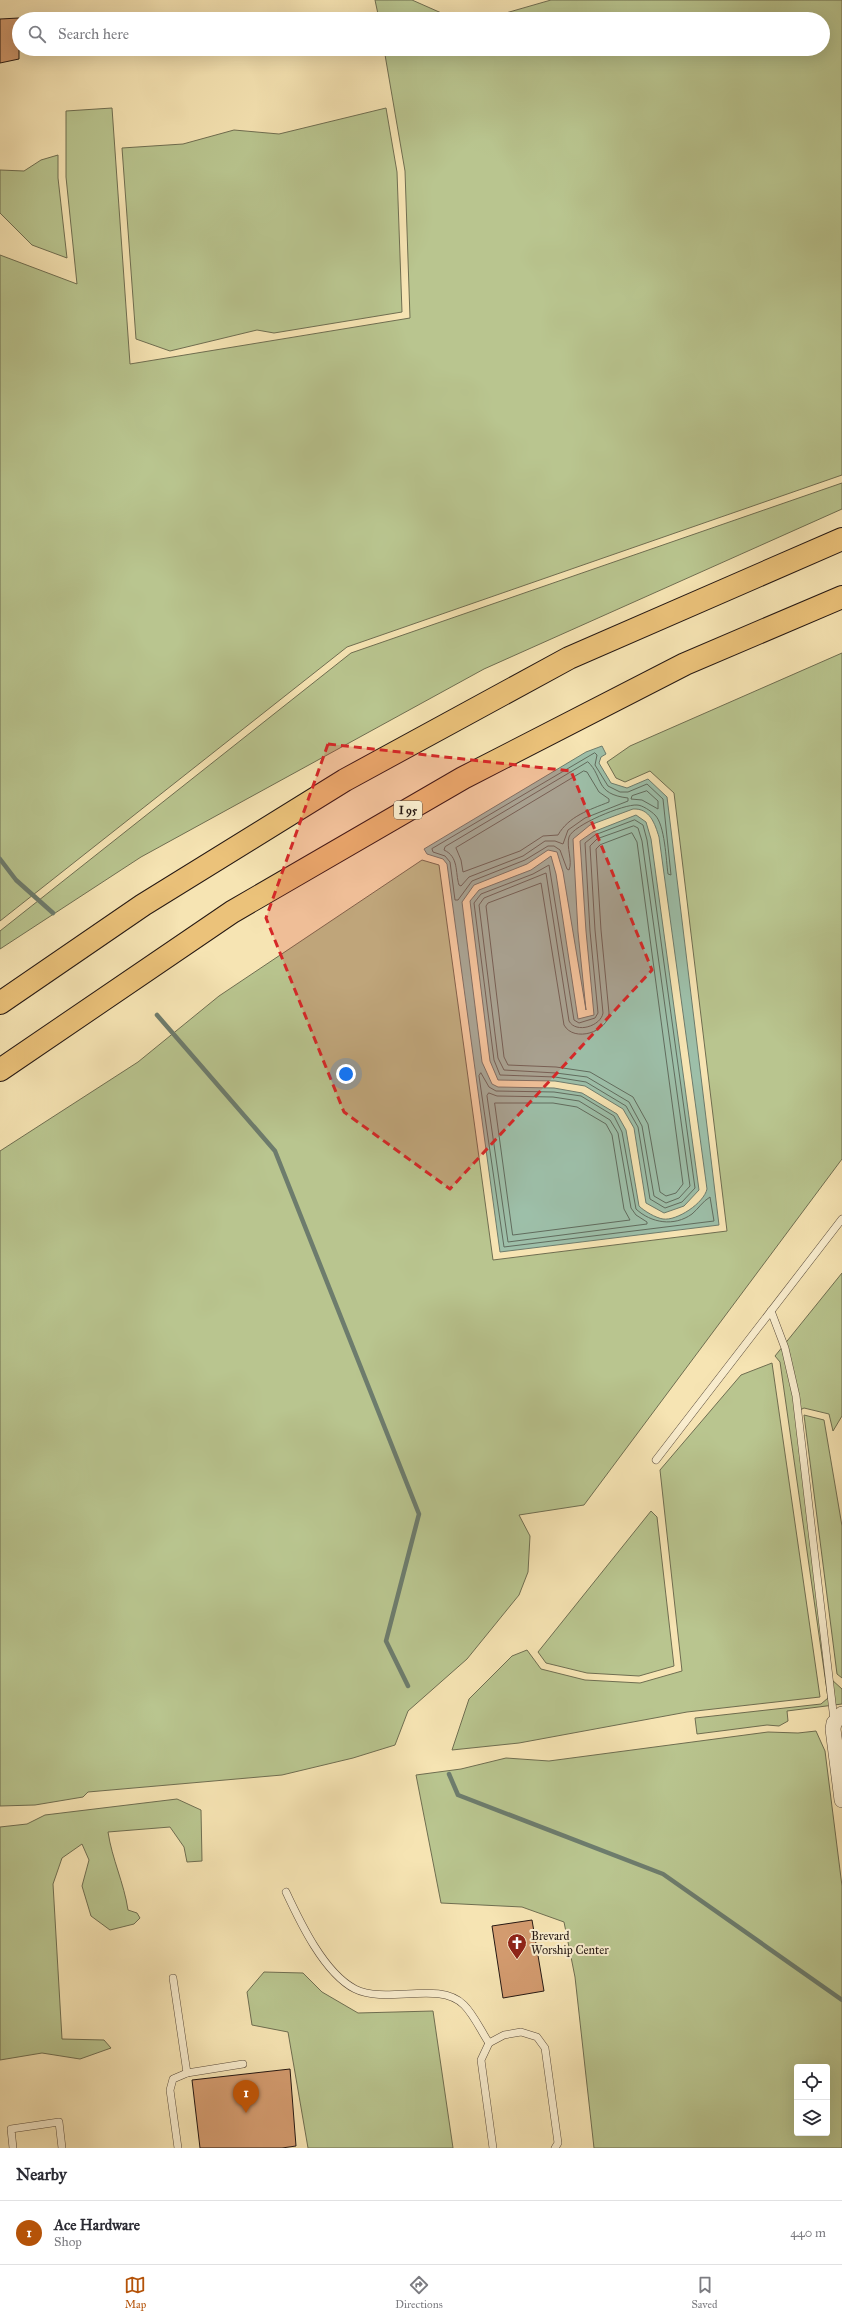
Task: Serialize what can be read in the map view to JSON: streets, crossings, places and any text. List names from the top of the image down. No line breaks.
{"streets":{"highway":["I 95"]},"places":{"church":["Brevard Worship Center"]},"page":{"search":"Search here","pins":"1","heading":"Nearby","list":[{"mark":"1","name":"Ace Hardware","note":"Shop","value":"440 m"}],"nav":["Map","Directions","Saved"]}}
